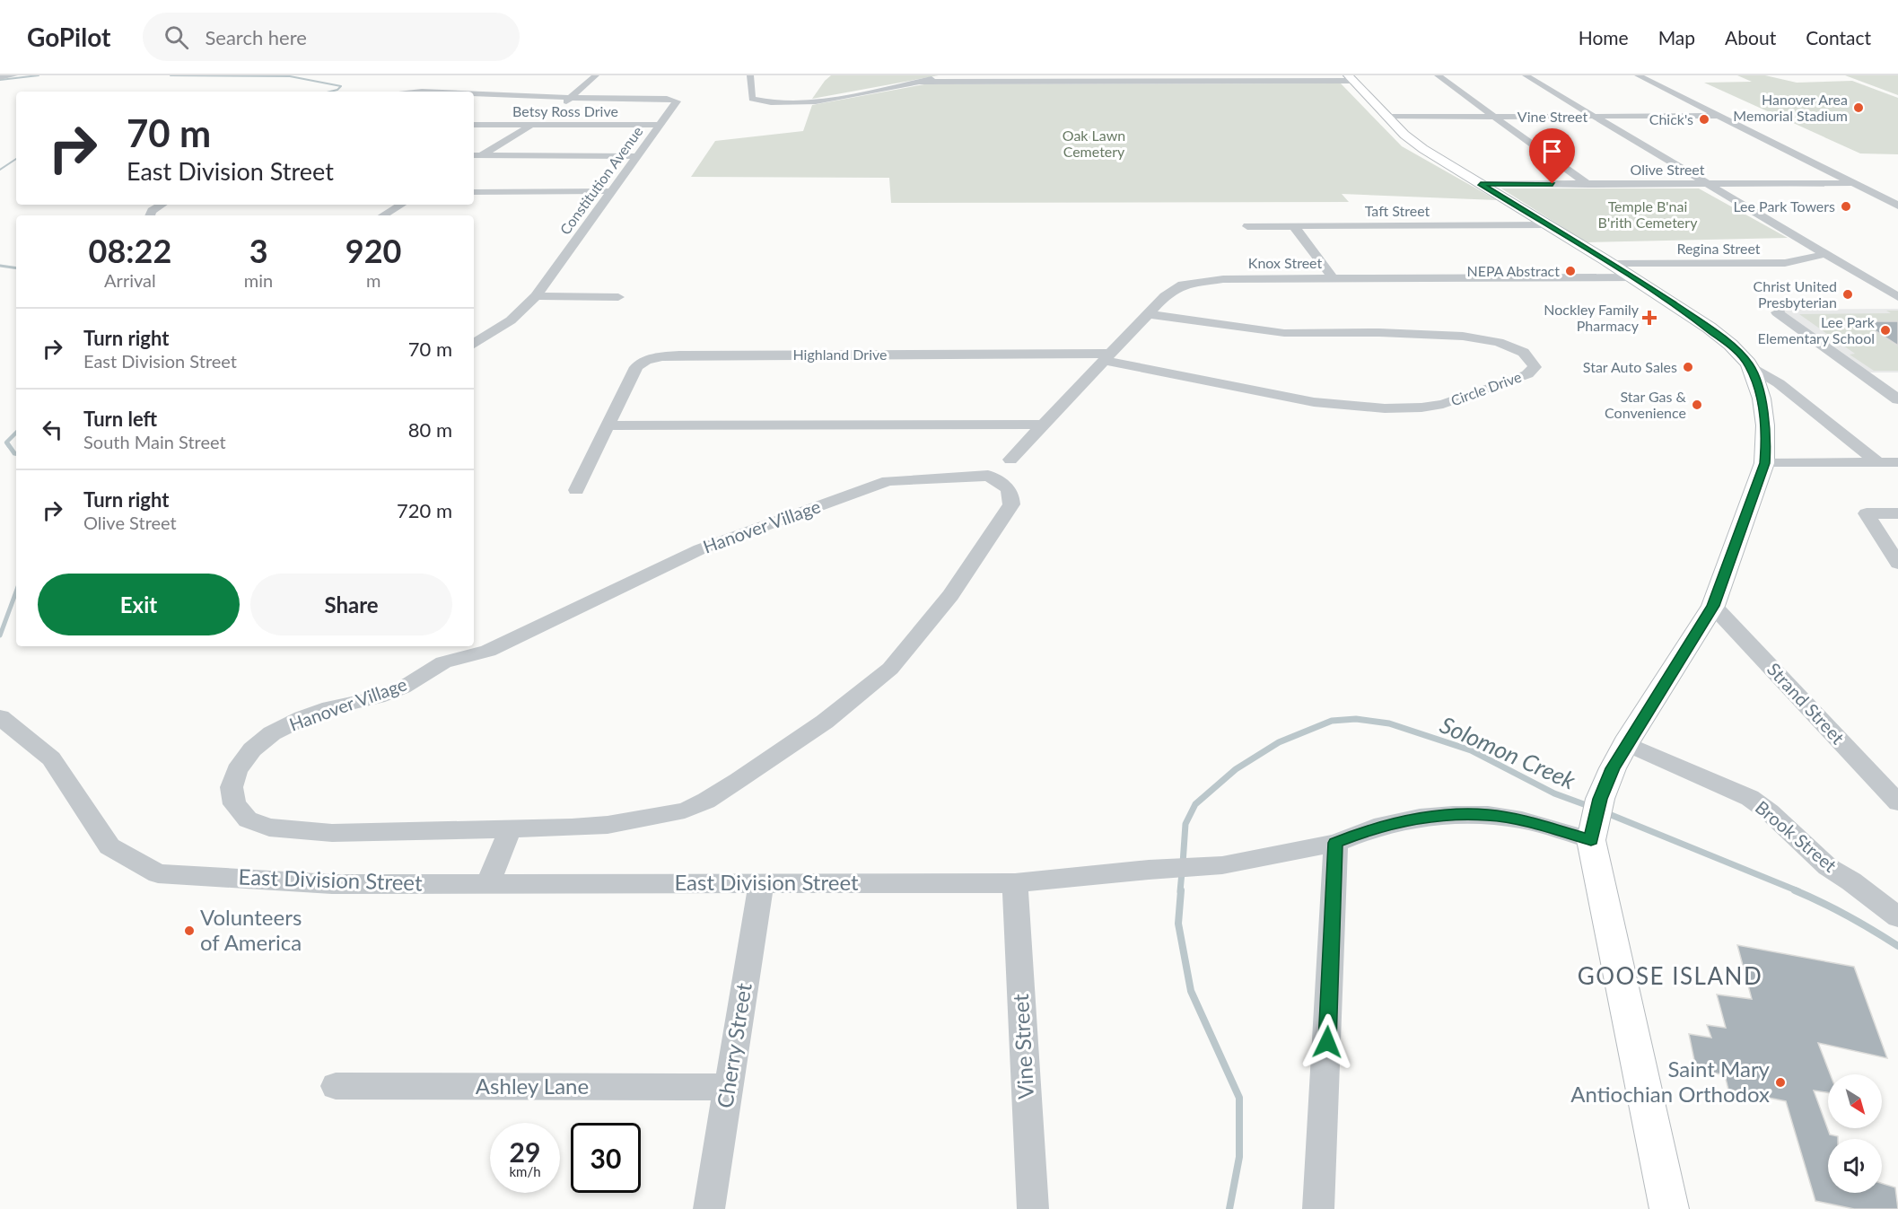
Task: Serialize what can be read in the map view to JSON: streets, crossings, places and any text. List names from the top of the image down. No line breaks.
{"streets":{"street":["Betsy Ross Drive","Vine Street","Olive Street","Constitution Avenue","Taft Street","Regina Street","Knox Street","Highland Drive","Circle Drive","Hanover Village","Strand Street","Brook Street","East Division Street","Cherry Street","Ashley Lane"]},"crossings":[["Betsy Ross Drive","Constitution Avenue"],["Vine Street","East Division Street"],["Knox Street","Highland Drive"],["Knox Street","Circle Drive"],["Highland Drive","Circle Drive"],["East Division Street","Cherry Street"],["Cherry Street","Ashley Lane"]],"districts":["GOOSE ISLAND"],"water":["Solomon Creek"],"parks":["Oak Lawn Cemetery","Temple B'nai B'rith Cemetery"],"places":{"other":["Hanover Area Memorial Stadium","Chick's","Lee Park Towers","NEPA Abstract","Christ United Presbyterian","Lee Park Elementary School","Star Auto Sales","Star Gas & Convenience","Volunteers of America","Saint Mary Antiochian Orthodox"],"health":["Nockley Family Pharmacy"]},"north":"bottom right","page":{"header":"GoPilot","search":"Search here","nav":["Home","Map","About","Contact"],"turn":["70 m","East Division Street"],"eta":["08:22","Arrival","3","min","920","m"],"list":[{"name":"Turn right","note":"East Division Street","value":"70 m"},{"name":"Turn left","note":"South Main Street","value":"80 m"},{"name":"Turn right","note":"Olive Street","value":"720 m"}],"buttons":["Exit","Share"],"speed":"29 km/h","limit":"30"}}
